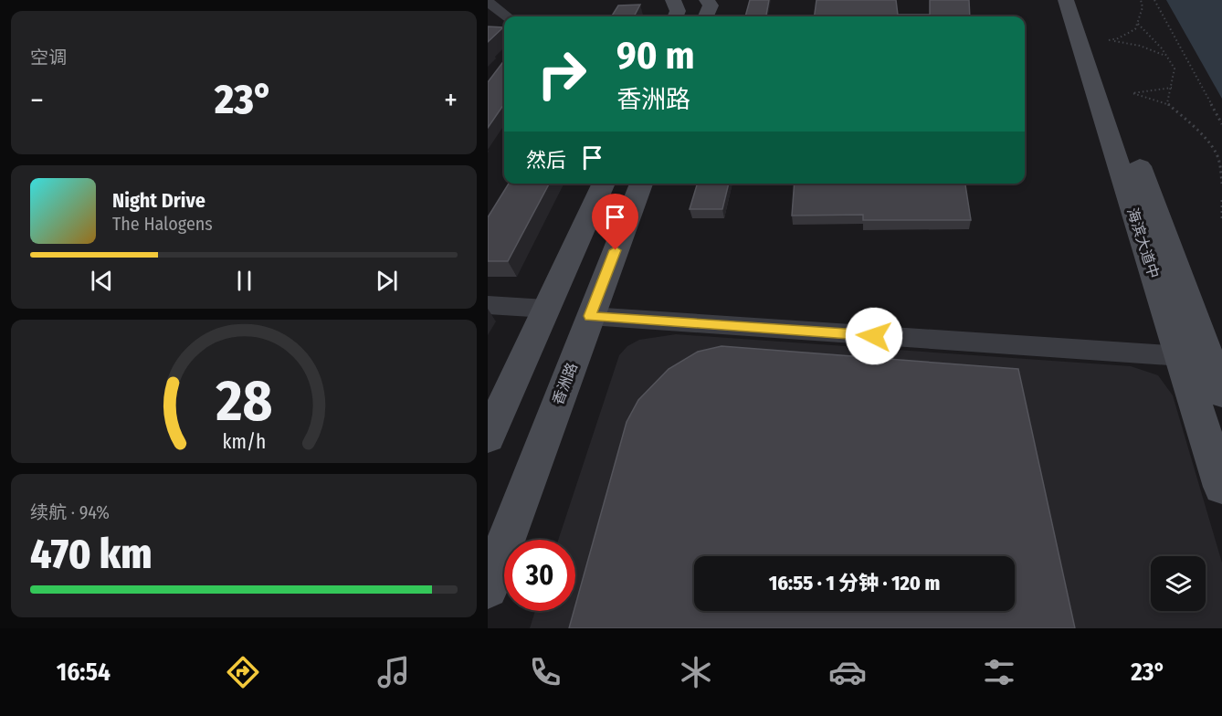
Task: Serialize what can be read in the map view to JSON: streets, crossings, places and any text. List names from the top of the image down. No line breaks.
{"streets":{"main road":["海滨大道中","香洲路"]},"page":{"tile":["空调",["续航 · 94%","470 km"]],"turn":["90 m","香洲路"],"heat":["−","23°","+"],"then":"然后","song":["Night Drive","The Halogens"],"limit":"30","trip":"16:55 · 1 分钟 · 120 m","tabs":["16:54","23°"],"gauge":["28","km/h"]}}
